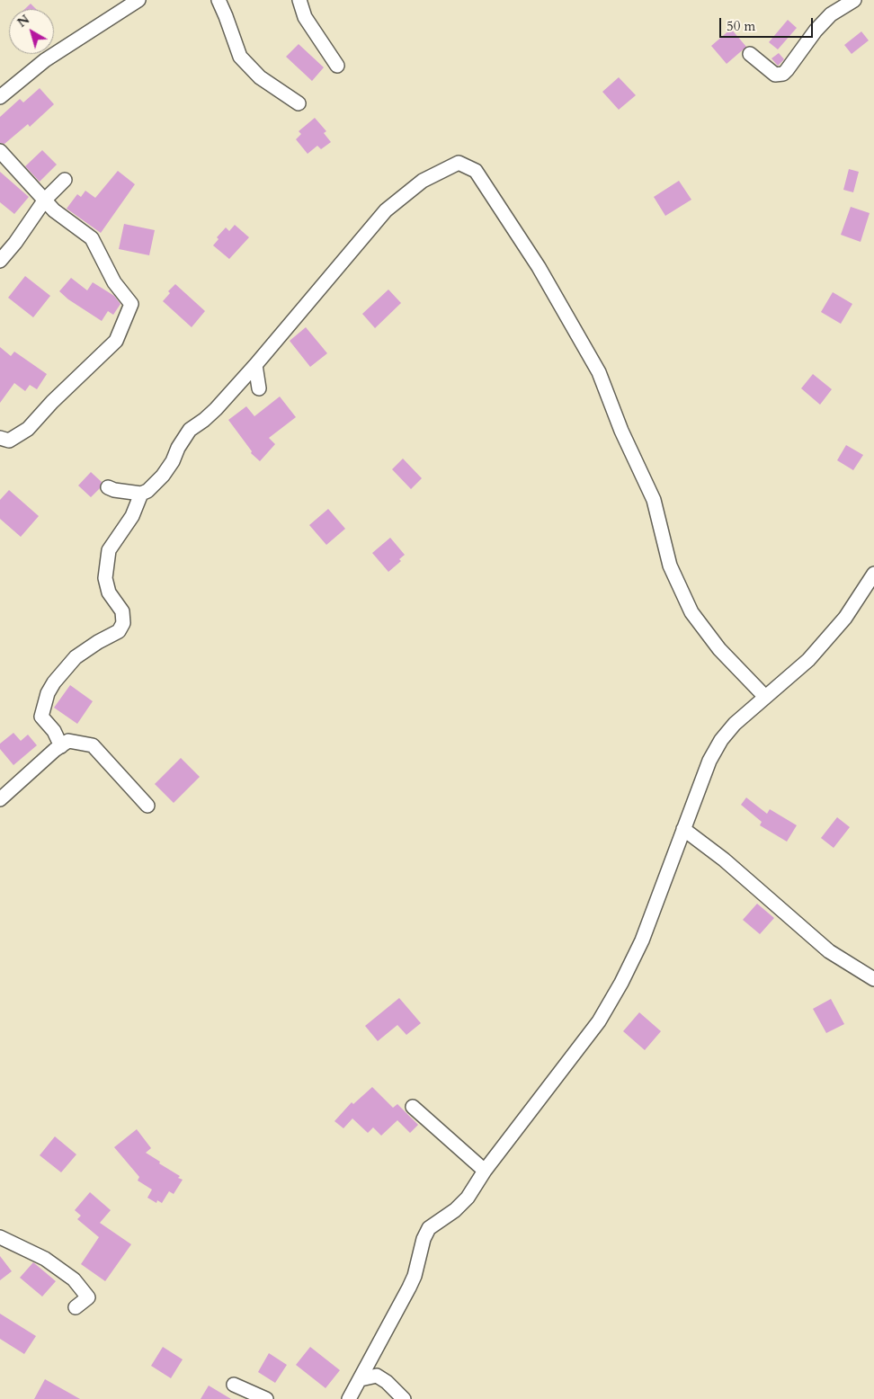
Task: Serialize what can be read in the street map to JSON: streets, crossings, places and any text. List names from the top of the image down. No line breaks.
{"scale_bar":"50 m","north":"top left"}
